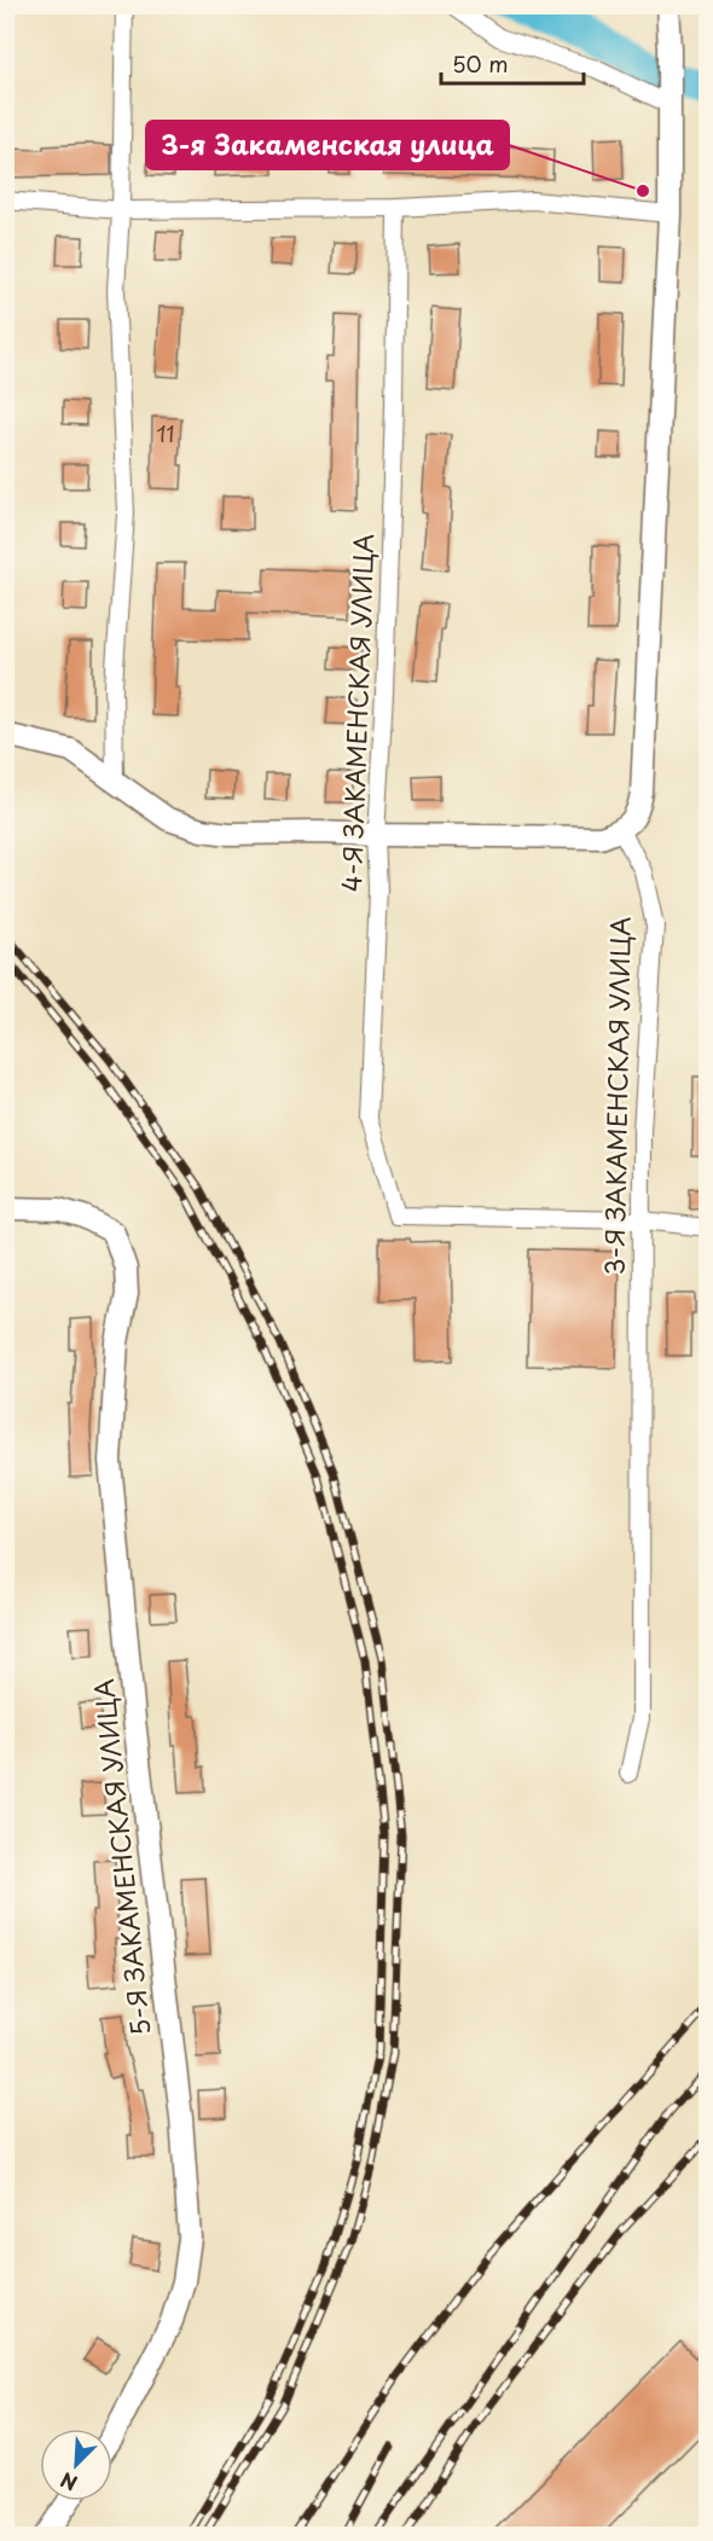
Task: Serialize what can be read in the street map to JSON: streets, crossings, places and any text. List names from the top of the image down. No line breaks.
{"streets":{"street":["4-Я ЗАКАМЕНСКАЯ УЛИЦА","3-Я ЗАКАМЕНСКАЯ УЛИЦА","5-Я ЗАКАМЕНСКАЯ УЛИЦА"]},"crossings":[["4-Я ЗАКАМЕНСКАЯ УЛИЦА","3-Я ЗАКАМЕНСКАЯ УЛИЦА"]],"places":["3-я Закаменская улица"],"house_numbers":["11"],"scale_bar":"50 m","north":"bottom left"}
